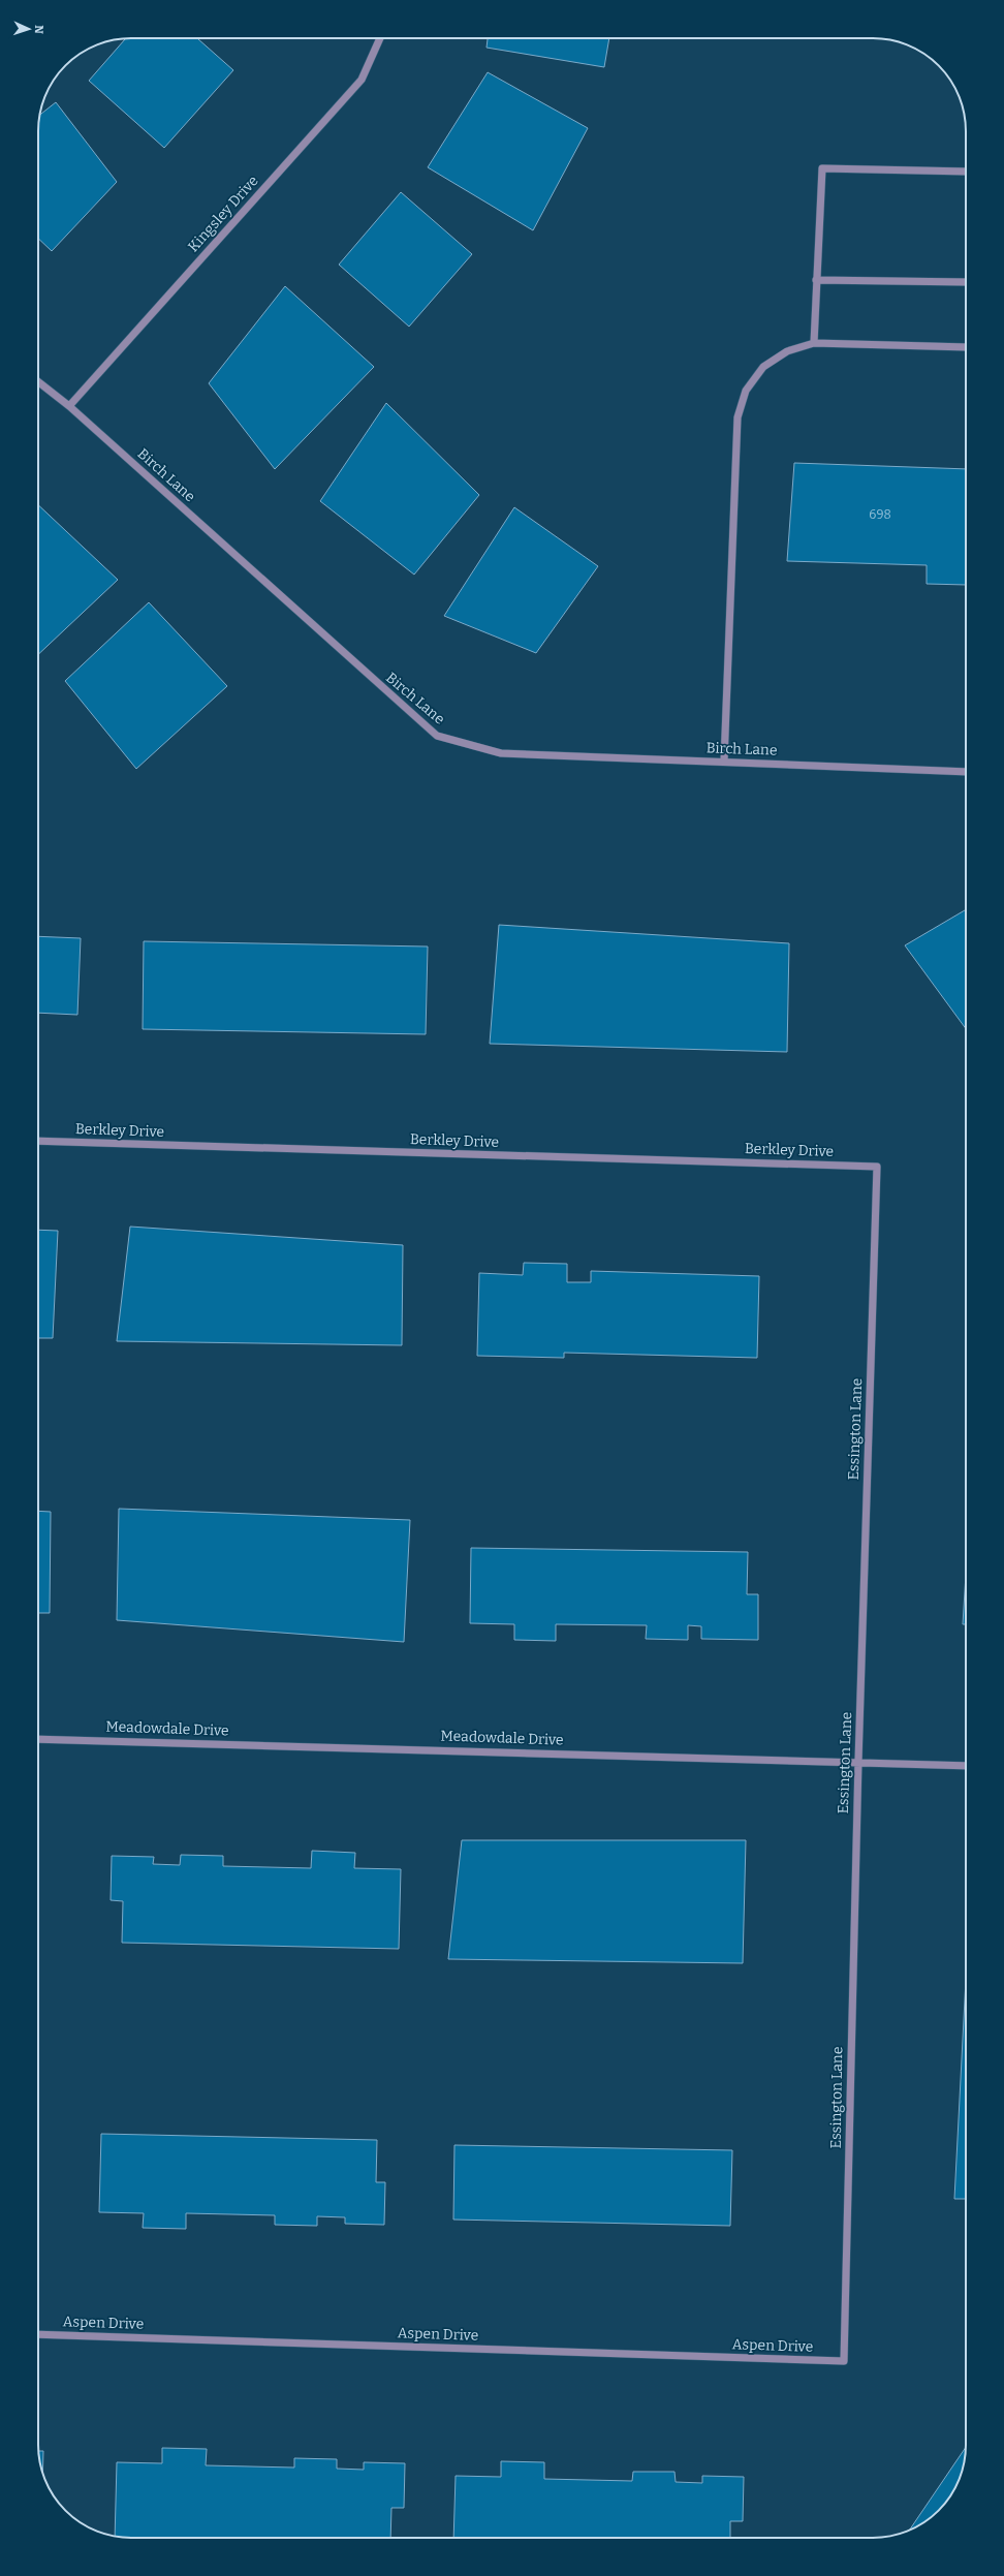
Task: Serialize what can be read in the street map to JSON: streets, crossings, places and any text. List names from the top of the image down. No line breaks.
{"streets":{"street":["Kingsley Drive","Birch Lane","Berkley Drive","Essington Lane","Meadowdale Drive","Aspen Drive"]},"crossings":[["Kingsley Drive","Birch Lane"],["Berkley Drive","Essington Lane"],["Essington Lane","Meadowdale Drive"],["Essington Lane","Aspen Drive"]],"house_numbers":["698"],"north":"right"}
